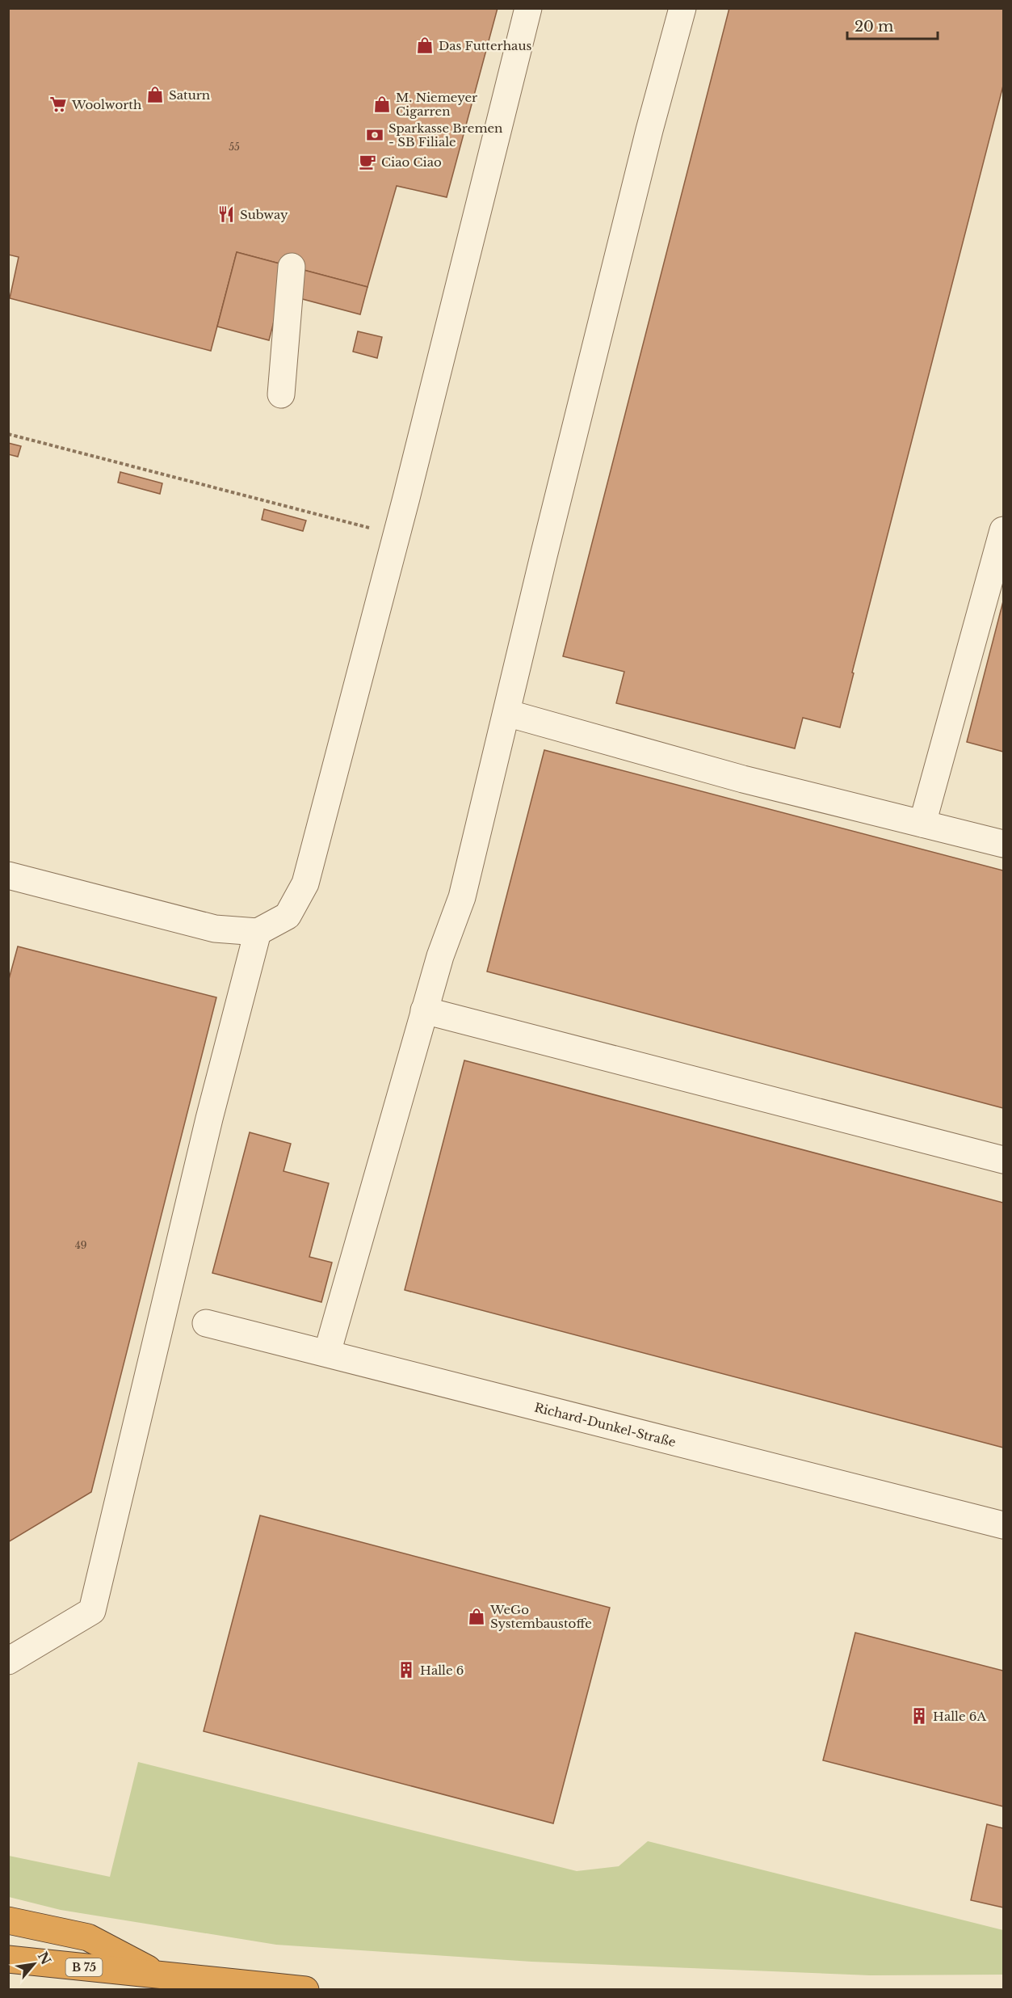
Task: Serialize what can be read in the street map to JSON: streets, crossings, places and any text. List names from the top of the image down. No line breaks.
{"streets":{"highway":["B 75"],"street":["Richard-Dunkel-Straße"]},"places":{"shop":["Das Futterhaus","Saturn","M. Niemeyer Cigarren","WeGo Systembaustoffe"],"supermarket":["Woolworth"],"bank":["Sparkasse Bremen - SB Filiale"],"cafe":["Ciao Ciao"],"restaurant":["Subway"],"building":["Halle 6","Halle 6A"]},"house_numbers":["55","49"],"scale_bar":"20 m","north":"top right"}
